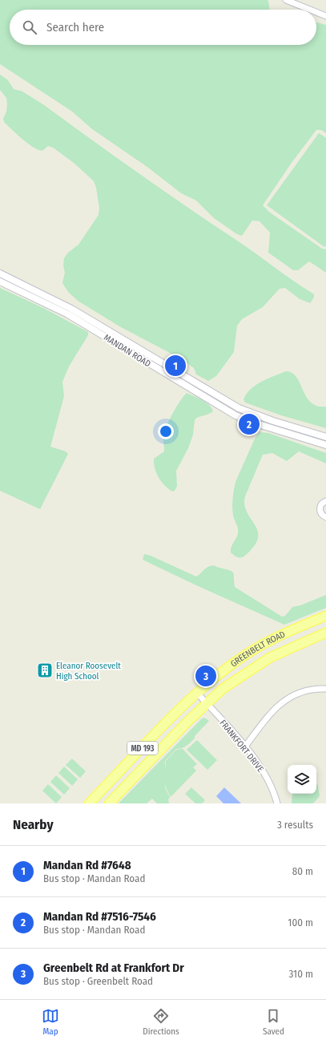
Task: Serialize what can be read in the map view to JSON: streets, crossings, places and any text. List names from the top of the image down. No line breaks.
{"streets":{"main road":["GREENBELT ROAD","MD 193"],"street":["MANDAN ROAD","FRANKFORT DRIVE"]},"crossings":[["GREENBELT ROAD","FRANKFORT DRIVE"]],"places":{"building":["Eleanor Roosevelt High School"]},"page":{"search":"Search here","pins":["1","2","3"],"heading":["Nearby","3 results"],"list":[{"mark":"1","name":"Mandan Rd #7648","note":"Bus stop · Mandan Road","value":"80 m"},{"mark":"2","name":"Mandan Rd #7516-7546","note":"Bus stop · Mandan Road","value":"100 m"},{"mark":"3","name":"Greenbelt Rd at Frankfort Dr","note":"Bus stop · Greenbelt Road","value":"310 m"}],"nav":["Map","Directions","Saved"]}}
